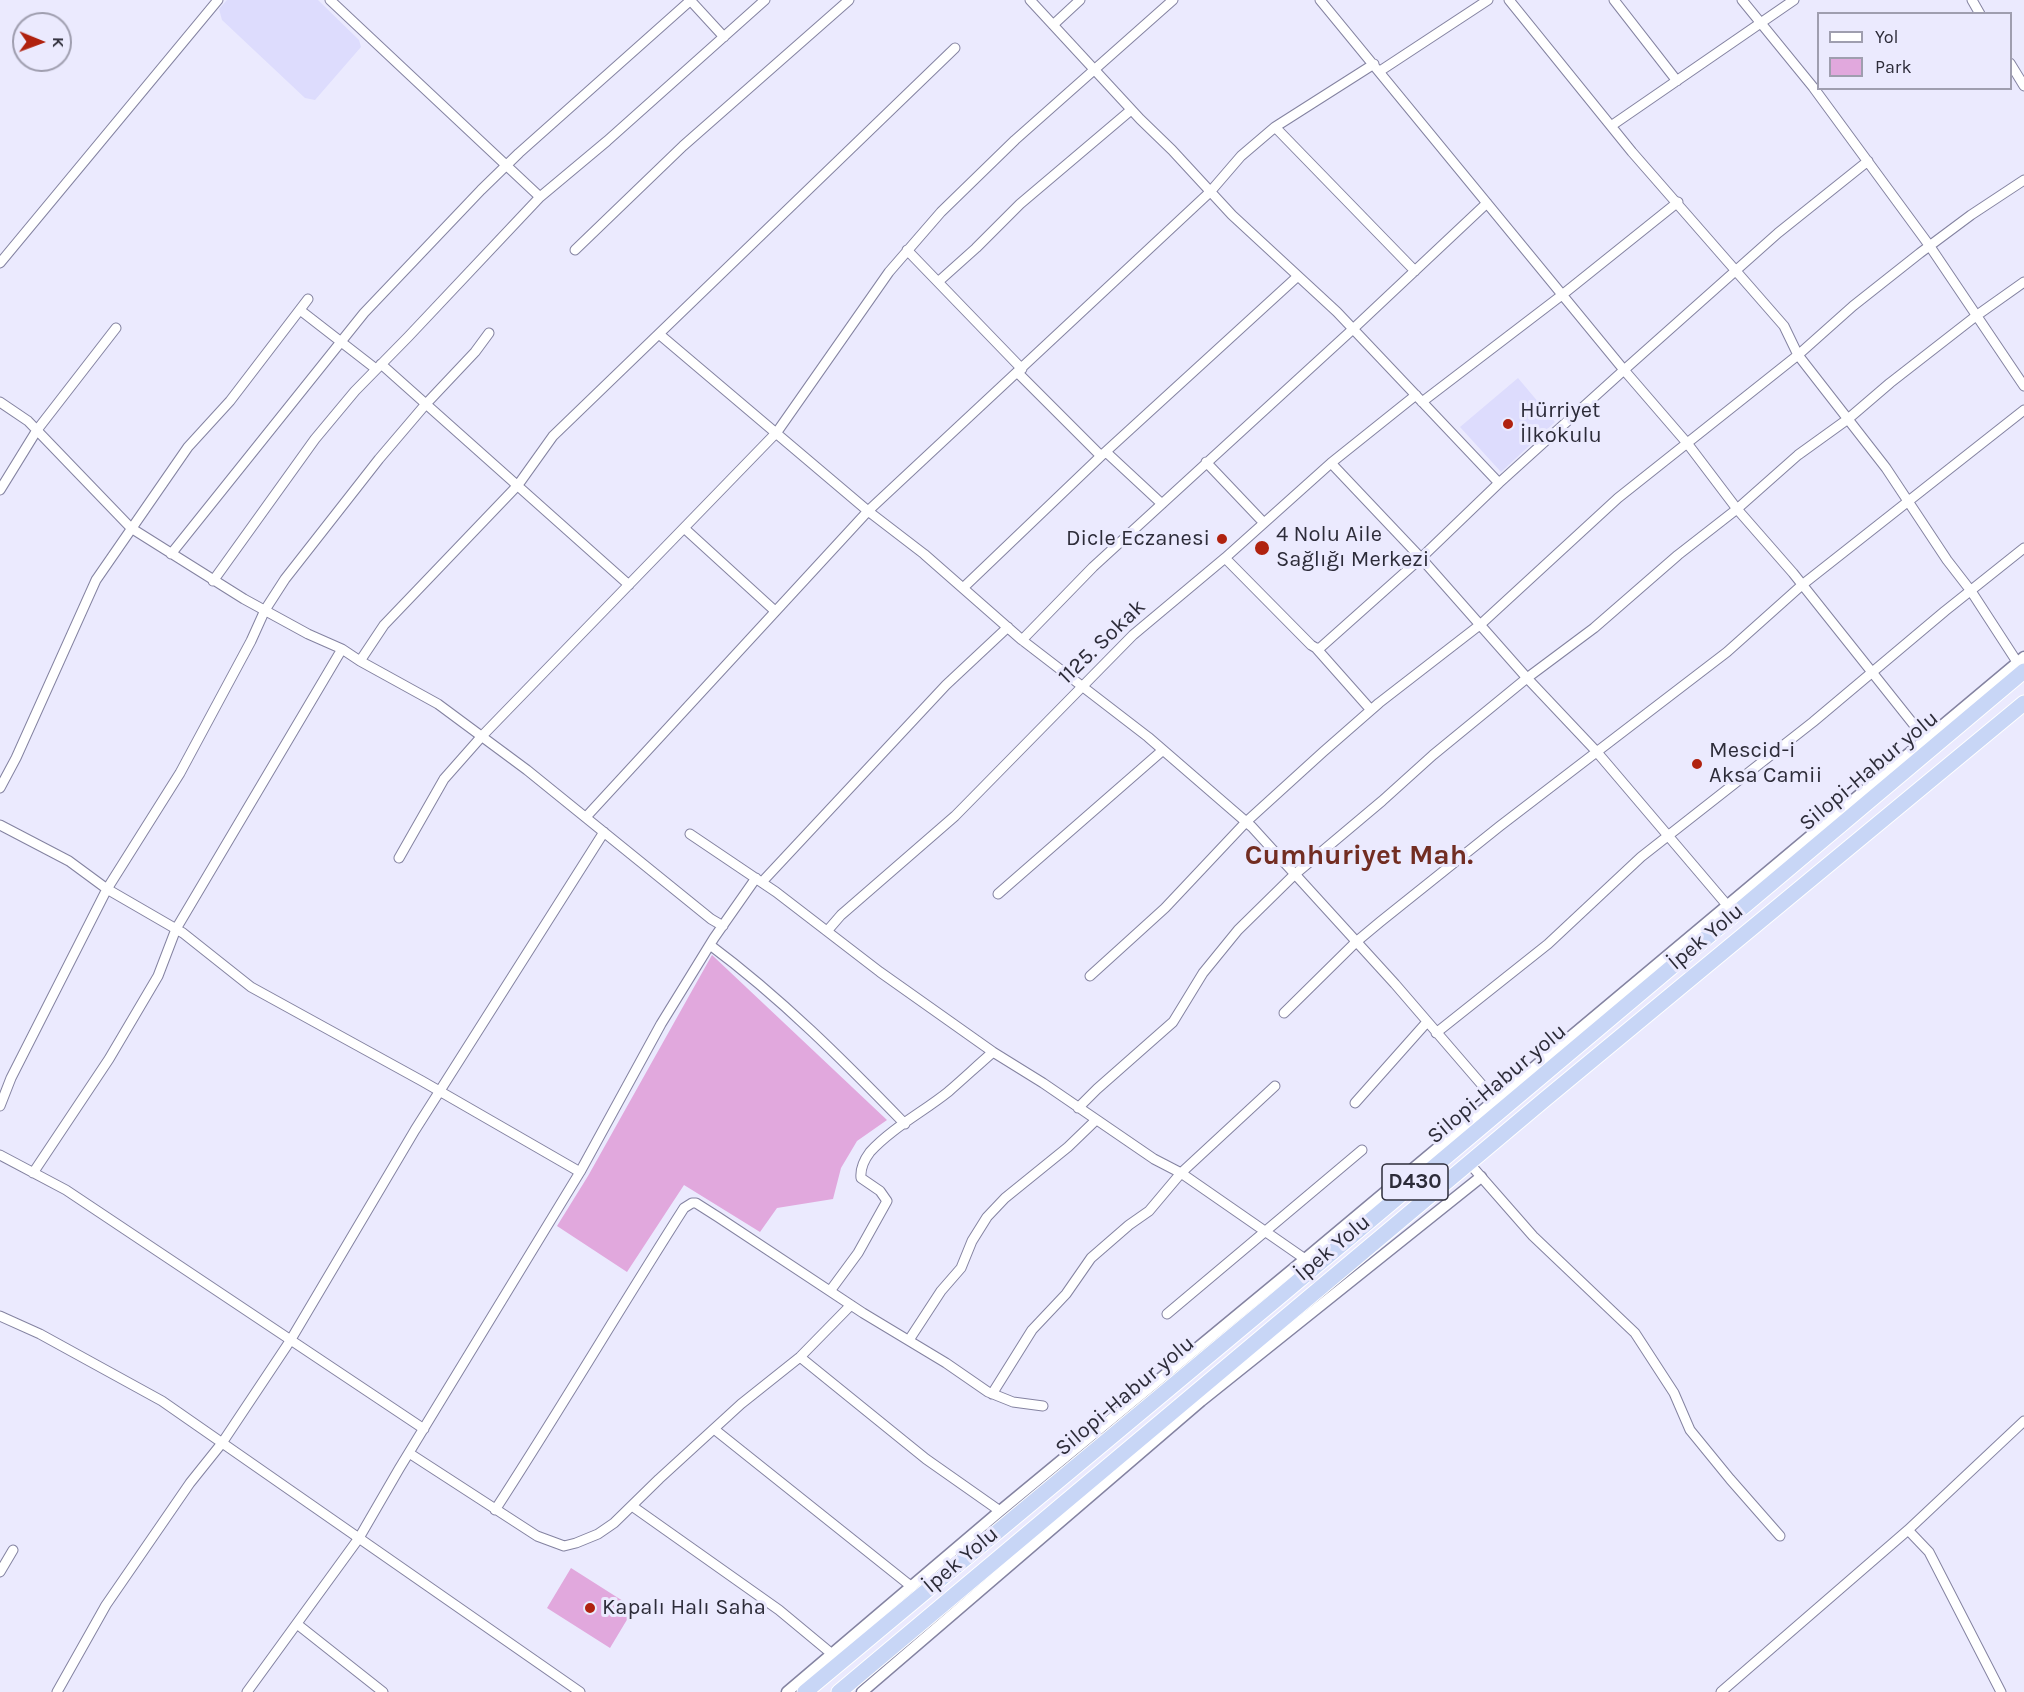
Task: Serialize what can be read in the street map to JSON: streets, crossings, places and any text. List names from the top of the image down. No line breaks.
{"streets":{"highway":["Silopi-Habur yolu","İpek Yolu","D430"],"street":["1125. Sokak"]},"districts":["Cumhuriyet Mah."],"places":["Hürriyet İlkokulu","Dicle Eczanesi","4 Nolu Aile Sağlığı Merkezi","Mescid-i Aksa Camii","Kapalı Halı Saha"],"legend":["Yol","Park"],"north":"right"}
